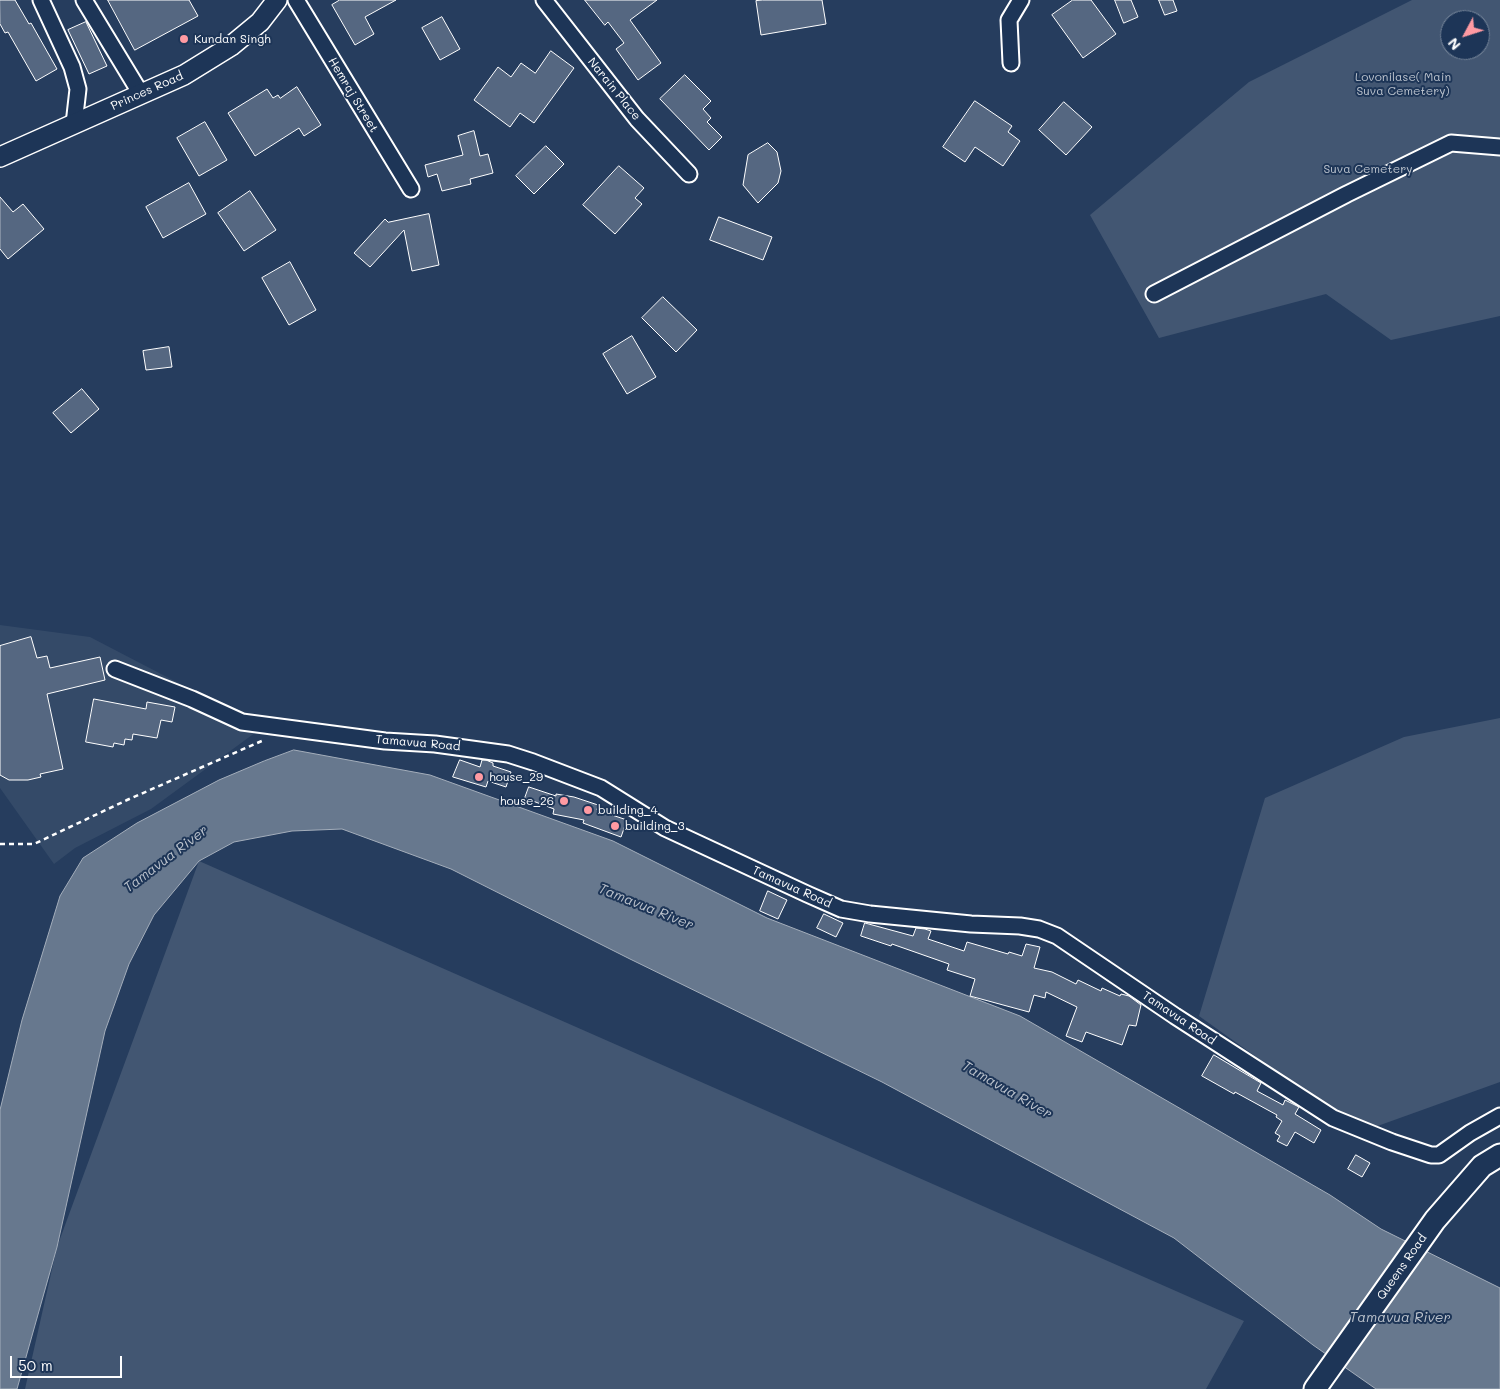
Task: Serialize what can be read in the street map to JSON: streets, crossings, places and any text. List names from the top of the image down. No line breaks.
{"streets":{"highway":["Queens Road"],"main road":["Princes Road"],"street":["Narain Place","Hemraj Street","Tamavua Road"]},"water":["Tamavua River"],"parks":["Lovonilase( Main Suva Cemetery)","Suva Cemetery"],"places":["Kundan Singh","house_29","house_26","building_4","building_3"],"scale_bar":"50 m","north":"bottom left"}
